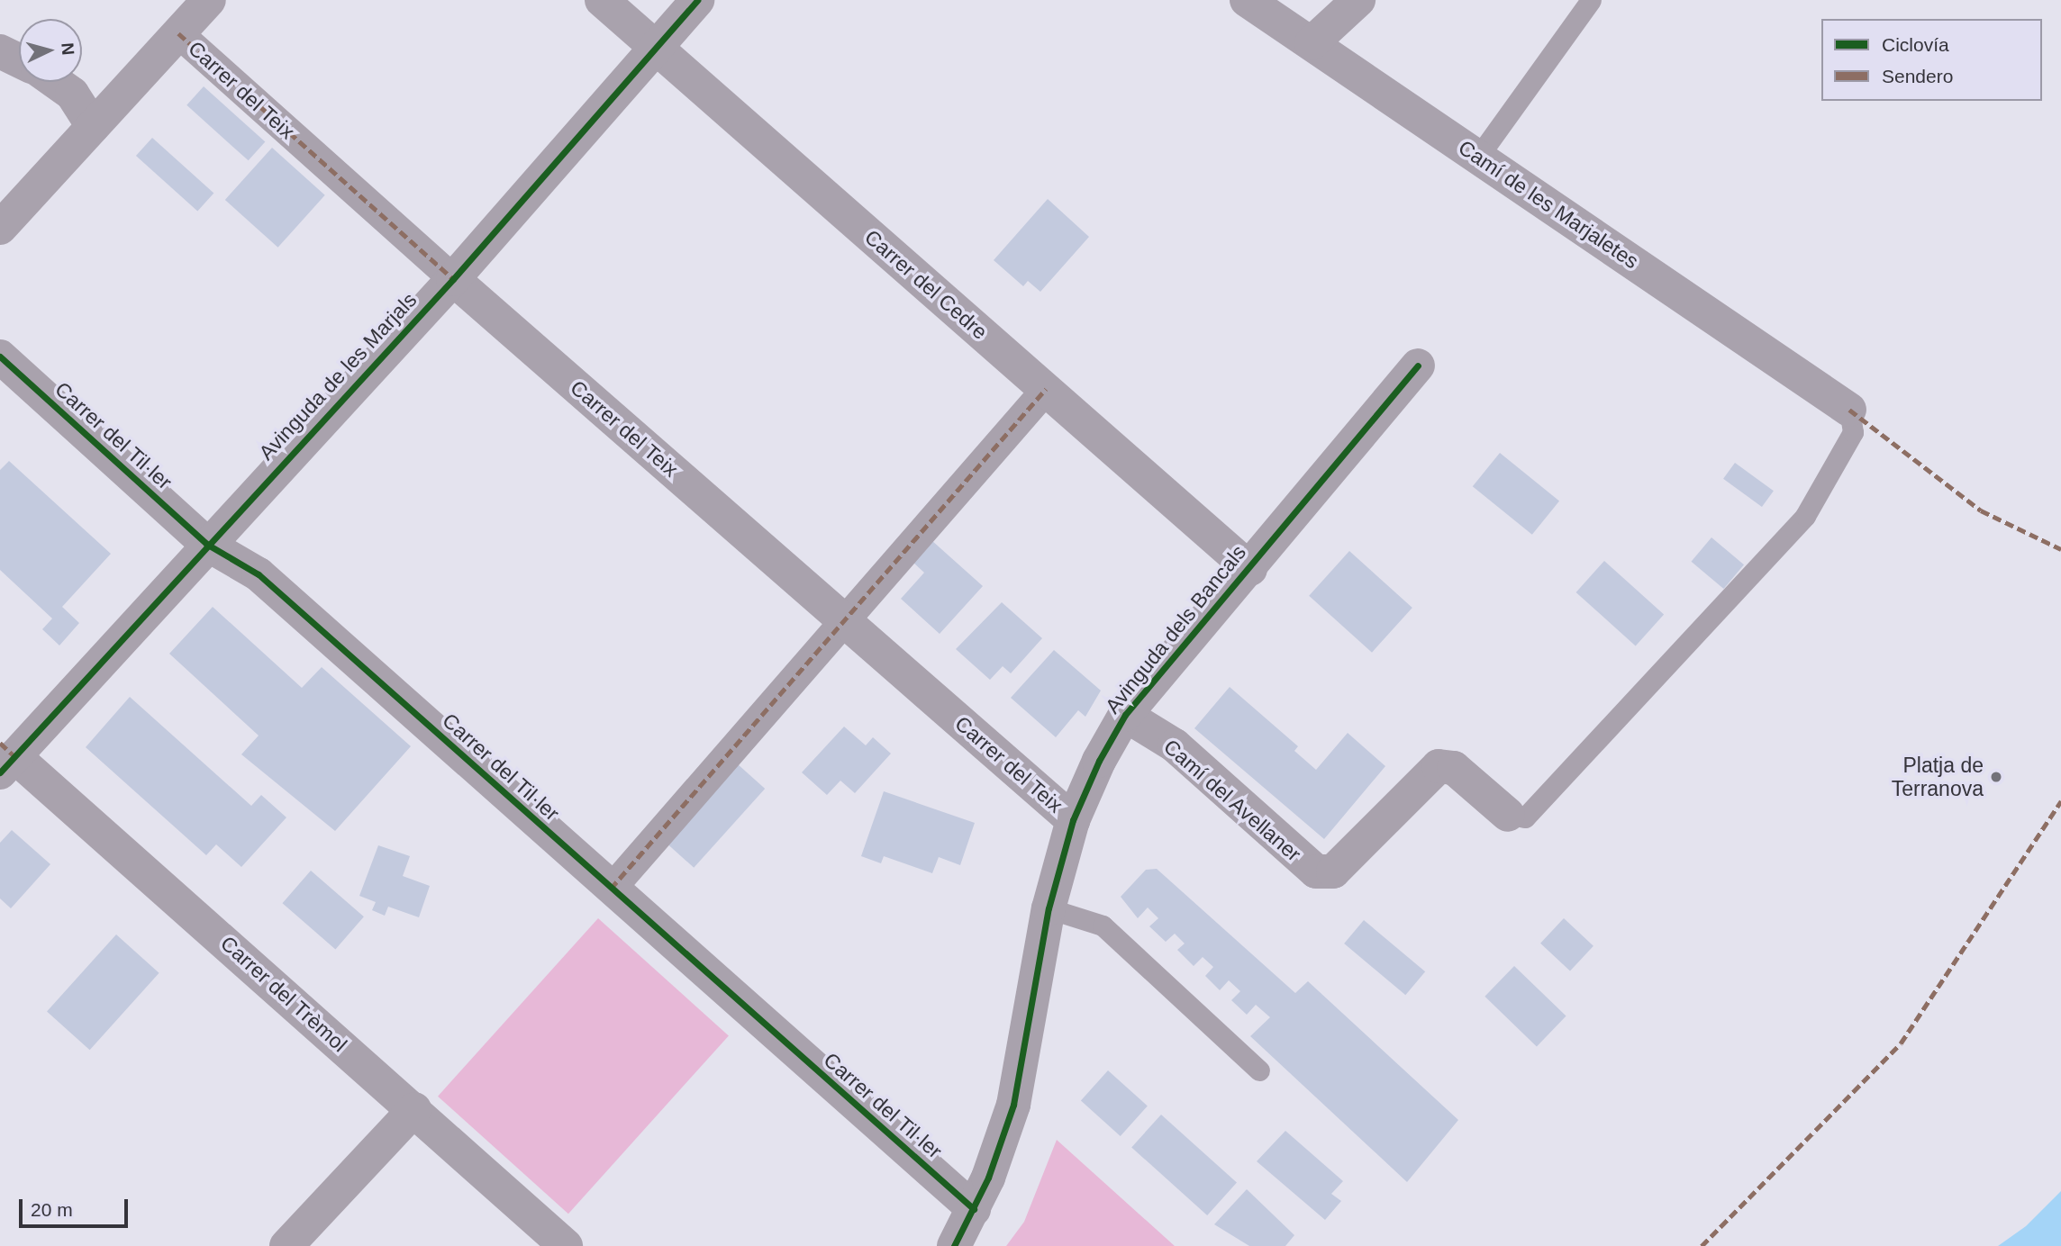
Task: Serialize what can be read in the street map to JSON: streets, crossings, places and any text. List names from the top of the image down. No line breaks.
{"streets":{"street":["Carrer del Teix","Camí de les Marjaletes","Carrer del Cedre","Avinguda de les Marjals","Carrer del Til·ler","Avinguda dels Bancals","Camí del Avellaner","Carrer del Trèmol"]},"crossings":[["Carrer del Teix","Avinguda de les Marjals"],["Carrer del Teix","Avinguda dels Bancals"],["Carrer del Cedre","Avinguda de les Marjals"],["Carrer del Cedre","Avinguda dels Bancals"],["Avinguda de les Marjals","Carrer del Til·ler"],["Avinguda de les Marjals","Carrer del Trèmol"],["Carrer del Til·ler","Avinguda dels Bancals"],["Avinguda dels Bancals","Camí del Avellaner"]],"places":["Platja de Terranova"],"legend":["Ciclovía","Sendero"],"scale_bar":"20 m","north":"right"}
